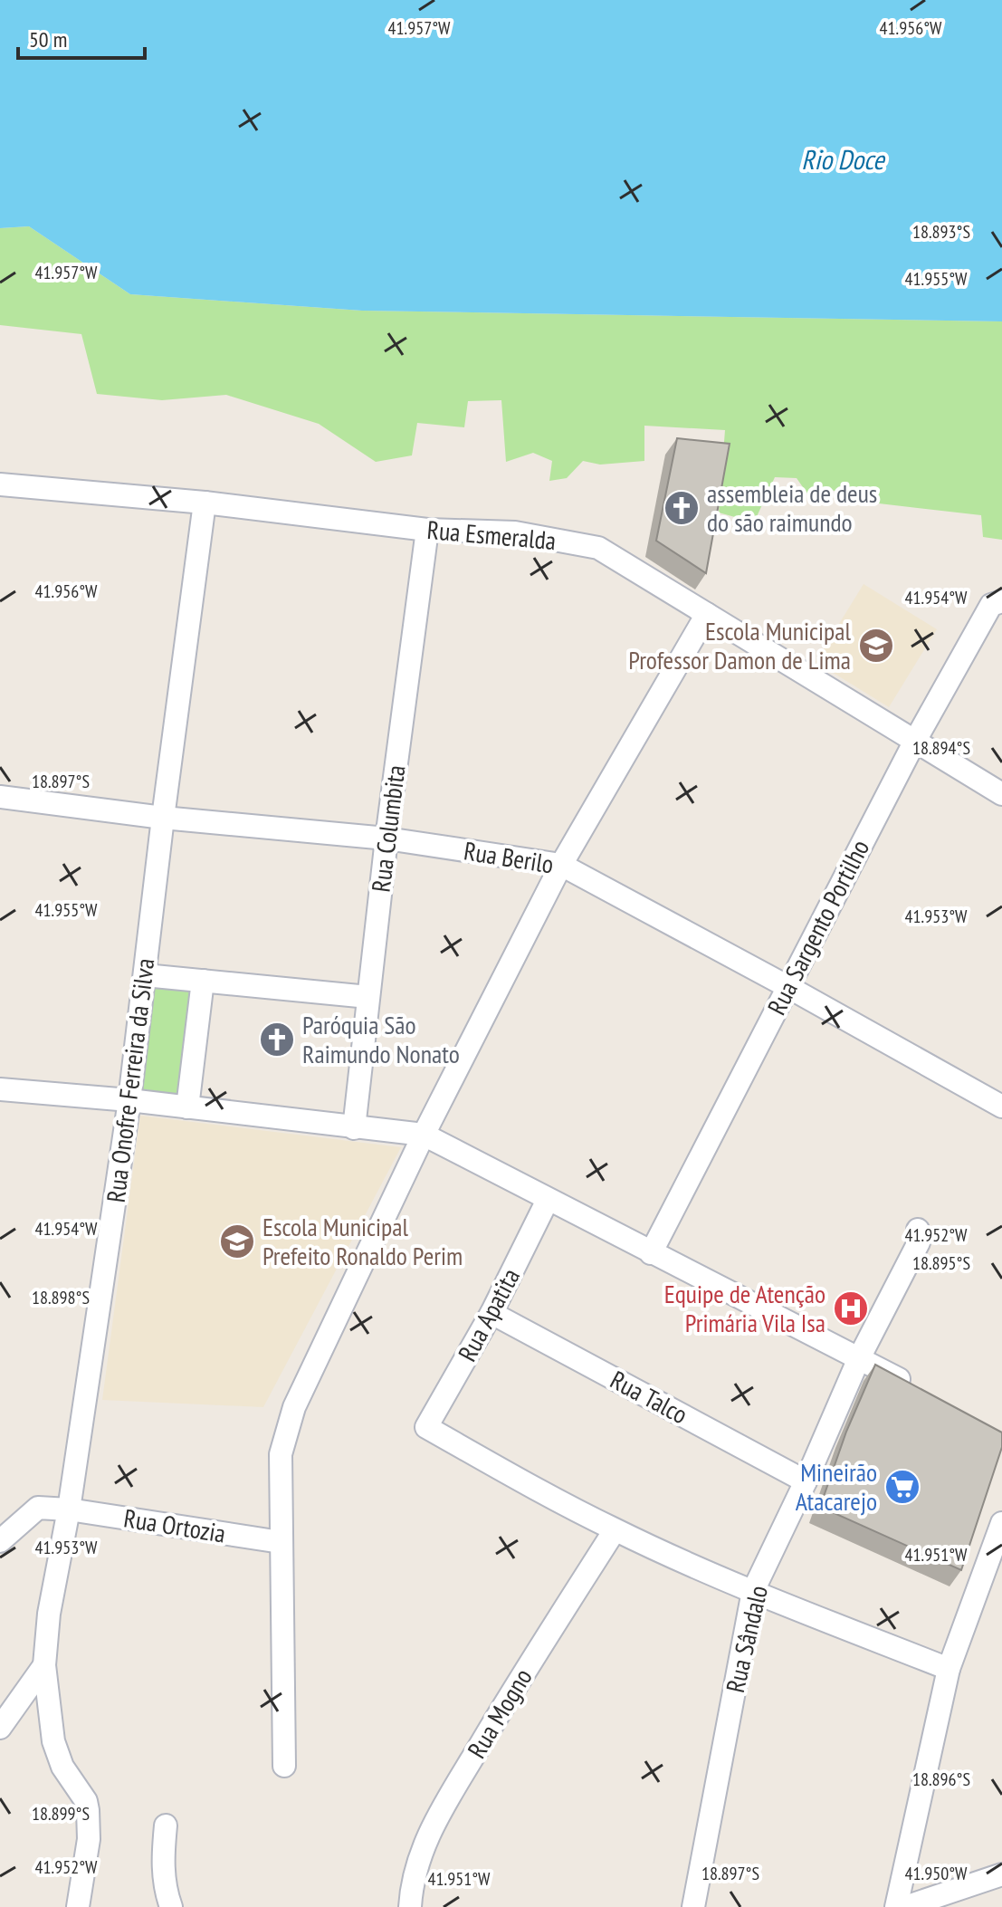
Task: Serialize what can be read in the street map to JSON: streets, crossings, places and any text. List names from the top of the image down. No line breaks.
{"streets":{"street":["Rua Esmeralda","Rua Columbita","Rua Berilo","Rua Sargento Portilho","Rua Onofre Ferreira da Silva","Rua Apatita","Rua Talco","Rua Ortozia","Rua Sândalo","Rua Mogno"]},"crossings":[["Rua Esmeralda","Rua Columbita"],["Rua Esmeralda","Rua Sargento Portilho"],["Rua Esmeralda","Rua Onofre Ferreira da Silva"],["Rua Columbita","Rua Berilo"],["Rua Berilo","Rua Sargento Portilho"],["Rua Berilo","Rua Onofre Ferreira da Silva"],["Rua Onofre Ferreira da Silva","Rua Ortozia"],["Rua Apatita","Rua Talco"],["Rua Apatita","Rua Mogno"],["Rua Talco","Rua Sândalo"]],"water":["Rio Doce"],"places":{"church":["assembleia de deus do são raimundo","Paróquia São Raimundo Nonato"],"school or university":["Escola Municipal Professor Damon de Lima","Escola Municipal Prefeito Ronaldo Perim"],"hospital":["Equipe de Atenção Primária Vila Isa"],"supermarket":["Mineirão Atacarejo"]},"scale_bar":"50 m","coordinates":["41.957°W","41.956°W","18.893°S","41.955°W","41.954°W","18.894°S","18.897°S","41.953°W","41.952°W","18.895°S","18.898°S","41.951°W","18.896°S","18.899°S","41.950°W"]}
